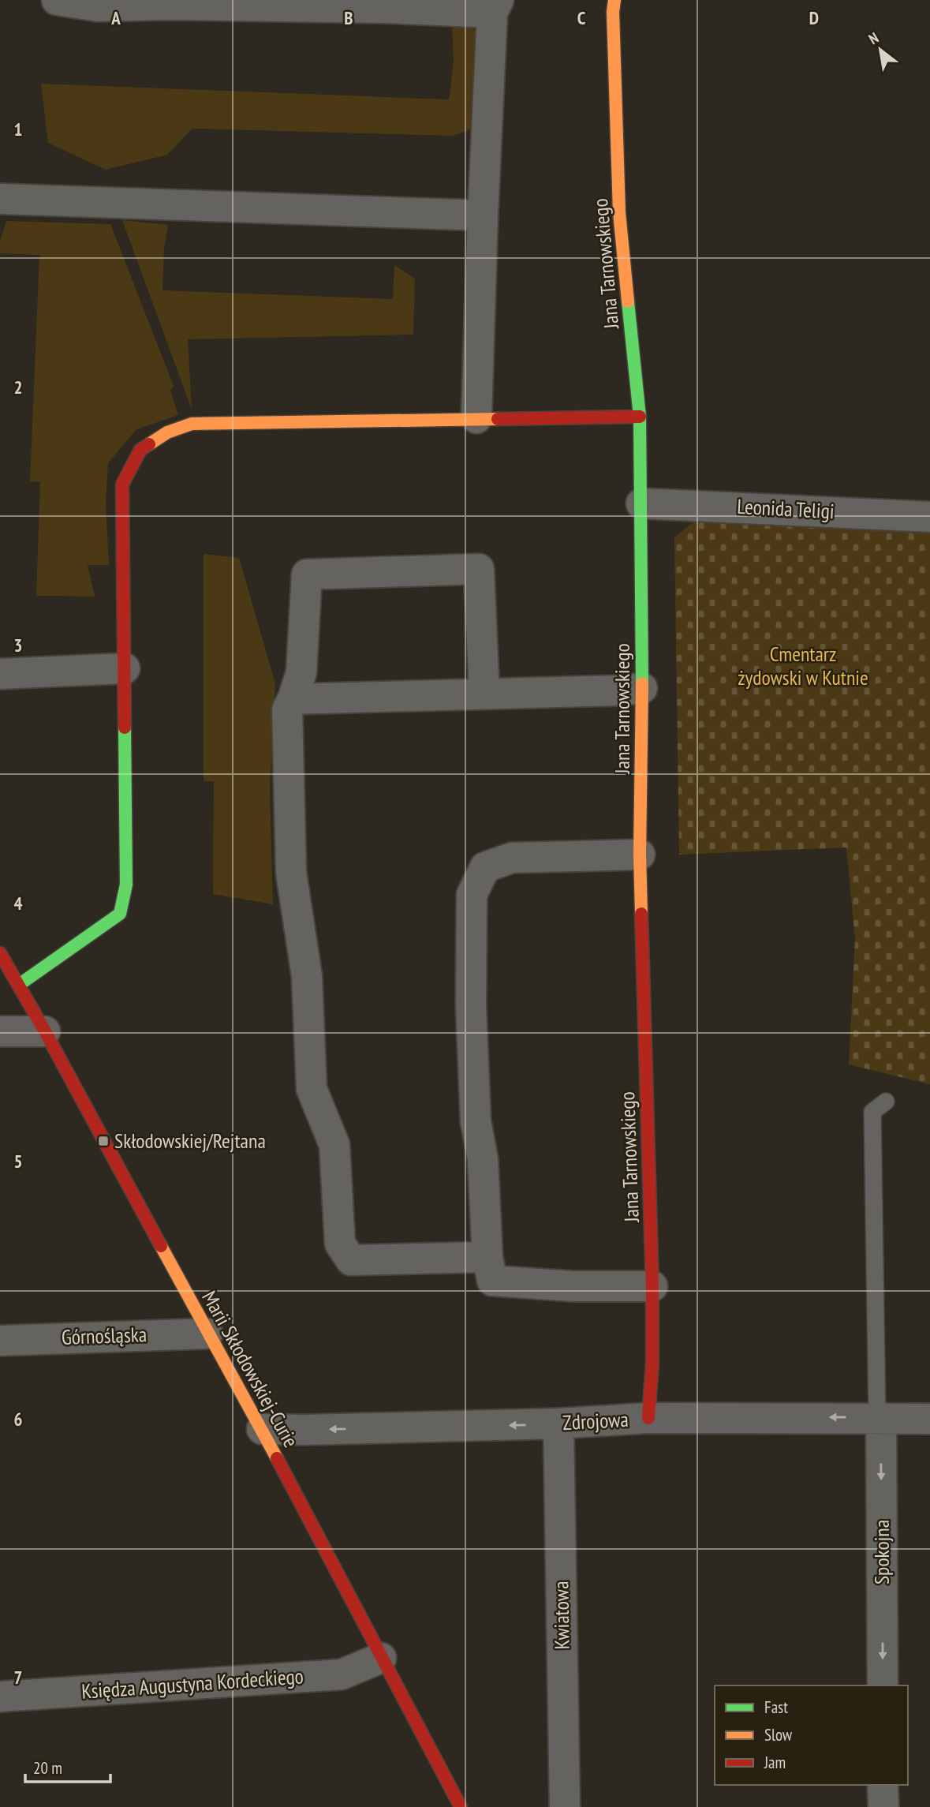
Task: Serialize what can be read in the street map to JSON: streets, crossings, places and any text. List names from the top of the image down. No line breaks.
{"streets":{"street":["Jana Tarnowskiego","Leonida Teligi","Górnośląska","Marii Skłodowskiej-Curie","Zdrojowa","Spokojna","Kwiatowa","Księdza Augustyna Kordeckiego"]},"crossings":[["Jana Tarnowskiego","Leonida Teligi"],["Jana Tarnowskiego","Zdrojowa"],["Górnośląska","Marii Skłodowskiej-Curie"],["Marii Skłodowskiej-Curie","Zdrojowa"],["Marii Skłodowskiej-Curie","Księdza Augustyna Kordeckiego"],["Zdrojowa","Spokojna"],["Zdrojowa","Kwiatowa"]],"one_way":["Zdrojowa","Spokojna"],"parks":["Cmentarz żydowski w Kutnie"],"places":{"transit":["Skłodowskiej/Rejtana"]},"legend":["Fast","Slow","Jam"],"scale_bar":"20 m","north":"top left","grid":{"columns":["A","B","C","D"],"rows":["1","2","3","4","5","6","7"]}}
